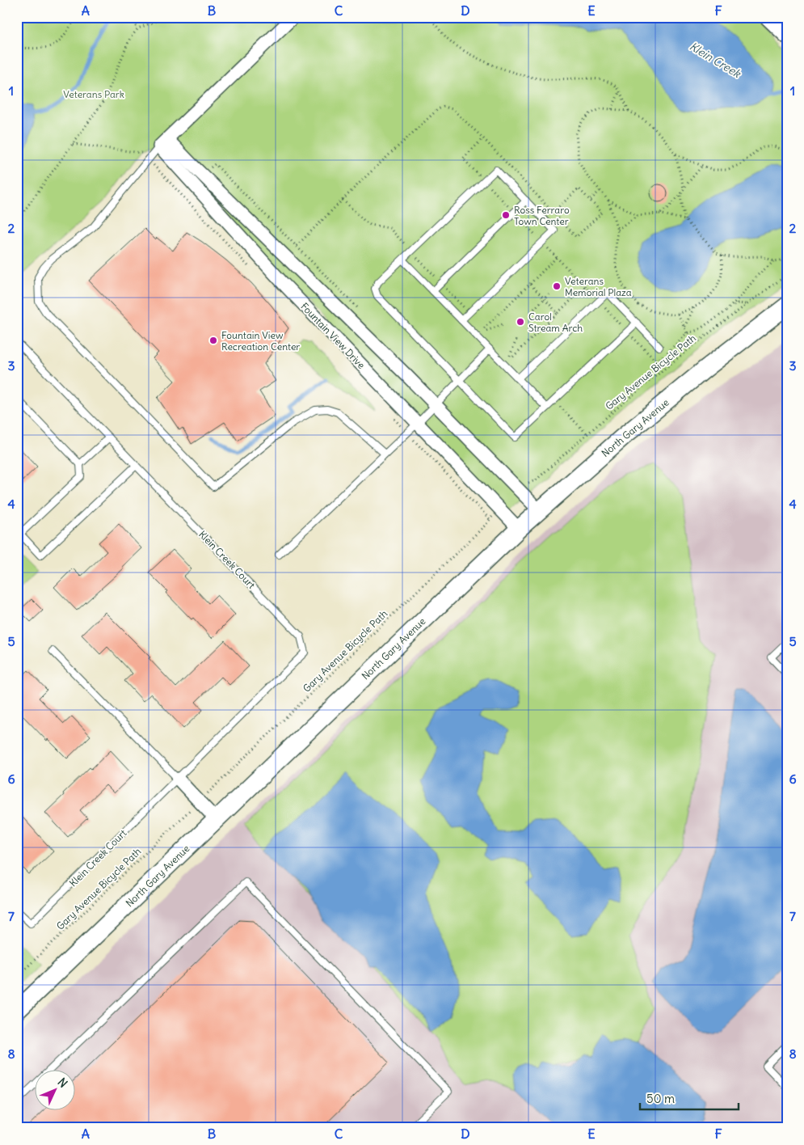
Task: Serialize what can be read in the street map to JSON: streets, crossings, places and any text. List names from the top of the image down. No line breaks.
{"streets":{"street":["Fountain View Drive","North Gary Avenue"],"lane":["Klein Creek Court"],"path":["Gary Avenue Bicycle Path"]},"crossings":[["Fountain View Drive","North Gary Avenue"]],"water":["Klein Creek"],"parks":["Veterans Park"],"places":["Ross Ferraro Town Center","Veterans Memorial Plaza","Carol Stream Arch","Fountain View Recreation Center"],"scale_bar":"50 m","north":"top right","grid":{"columns":["A","B","C","D","E","F"],"rows":["1","2","3","4","5","6","7","8"]}}
